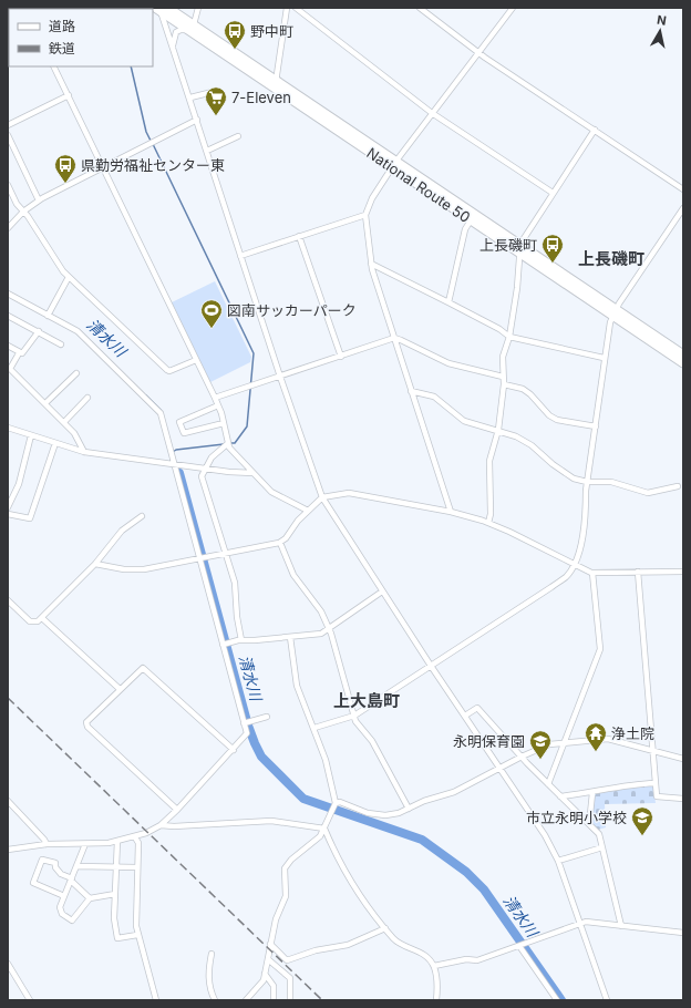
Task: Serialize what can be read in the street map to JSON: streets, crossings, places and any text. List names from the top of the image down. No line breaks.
{"streets":{"highway":["National Route 50"]},"districts":["上長磯町","上大島町"],"water":["清水川"],"places":{"bus stop":["野中町","県勤労福祉センター東","上長磯町"],"supermarket":["7-Eleven"],"sports":["図南サッカーパーク"],"temple":["浄土院"],"school or university":["永明保育園","市立永明小学校"]},"legend":["道路","鉄道"],"north":"top"}
